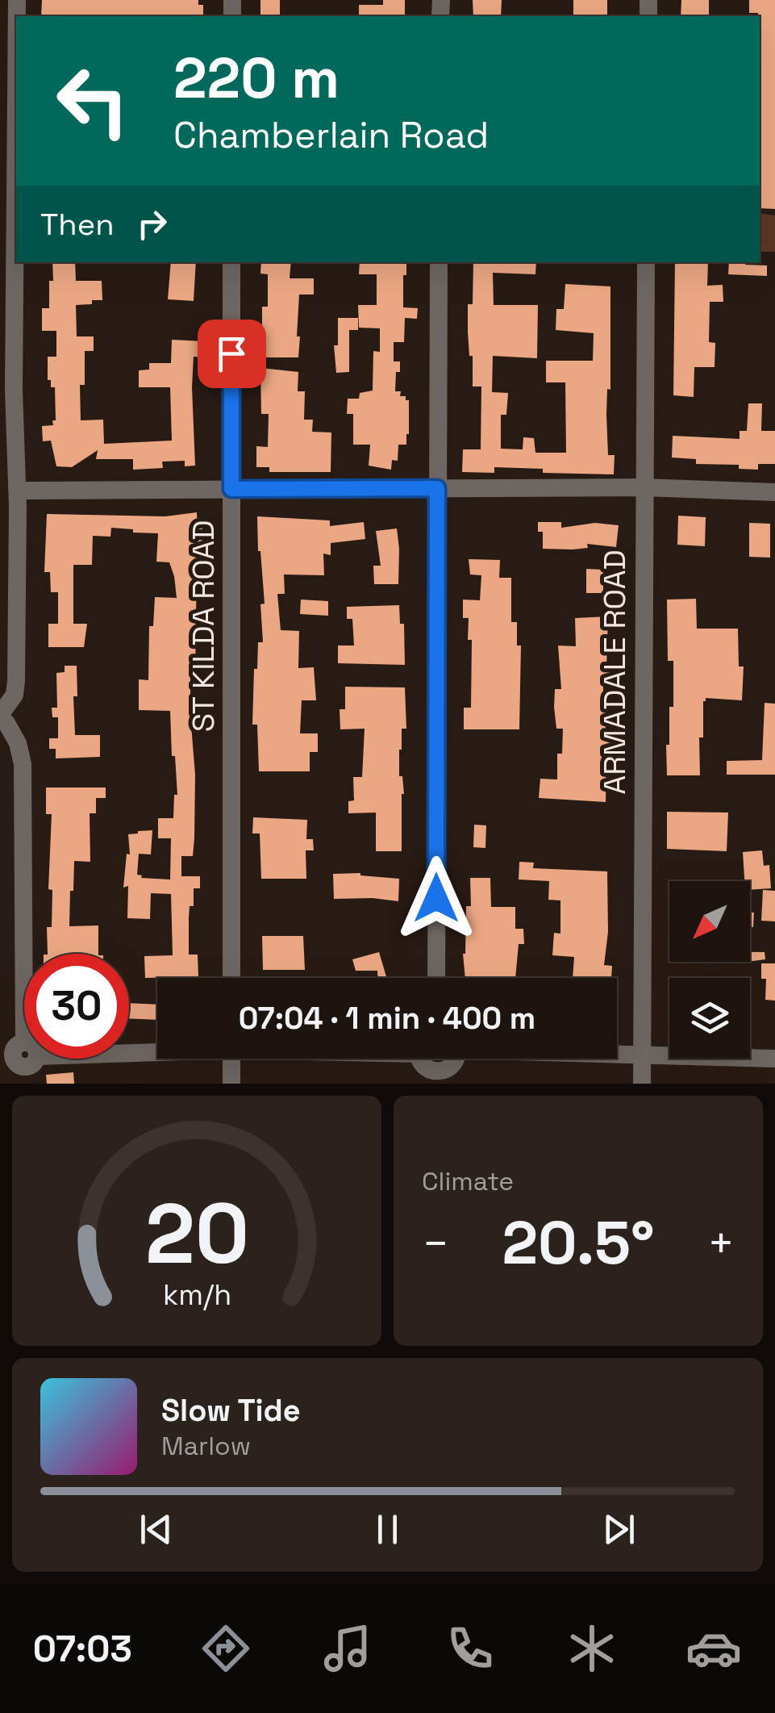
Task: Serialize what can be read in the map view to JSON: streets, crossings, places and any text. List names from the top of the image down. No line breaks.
{"streets":{"street":["ST KILDA ROAD","ARMADALE ROAD"]},"north":"bottom left","page":{"turn":["220 m","Chamberlain Road"],"then":"Then","limit":"30","trip":"07:04 · 1 min · 400 m","tile":"Climate","heat":["−","20.5°","+"],"song":["Slow Tide","Marlow"],"tabs":"07:03","gauge":["20","km/h"]}}
